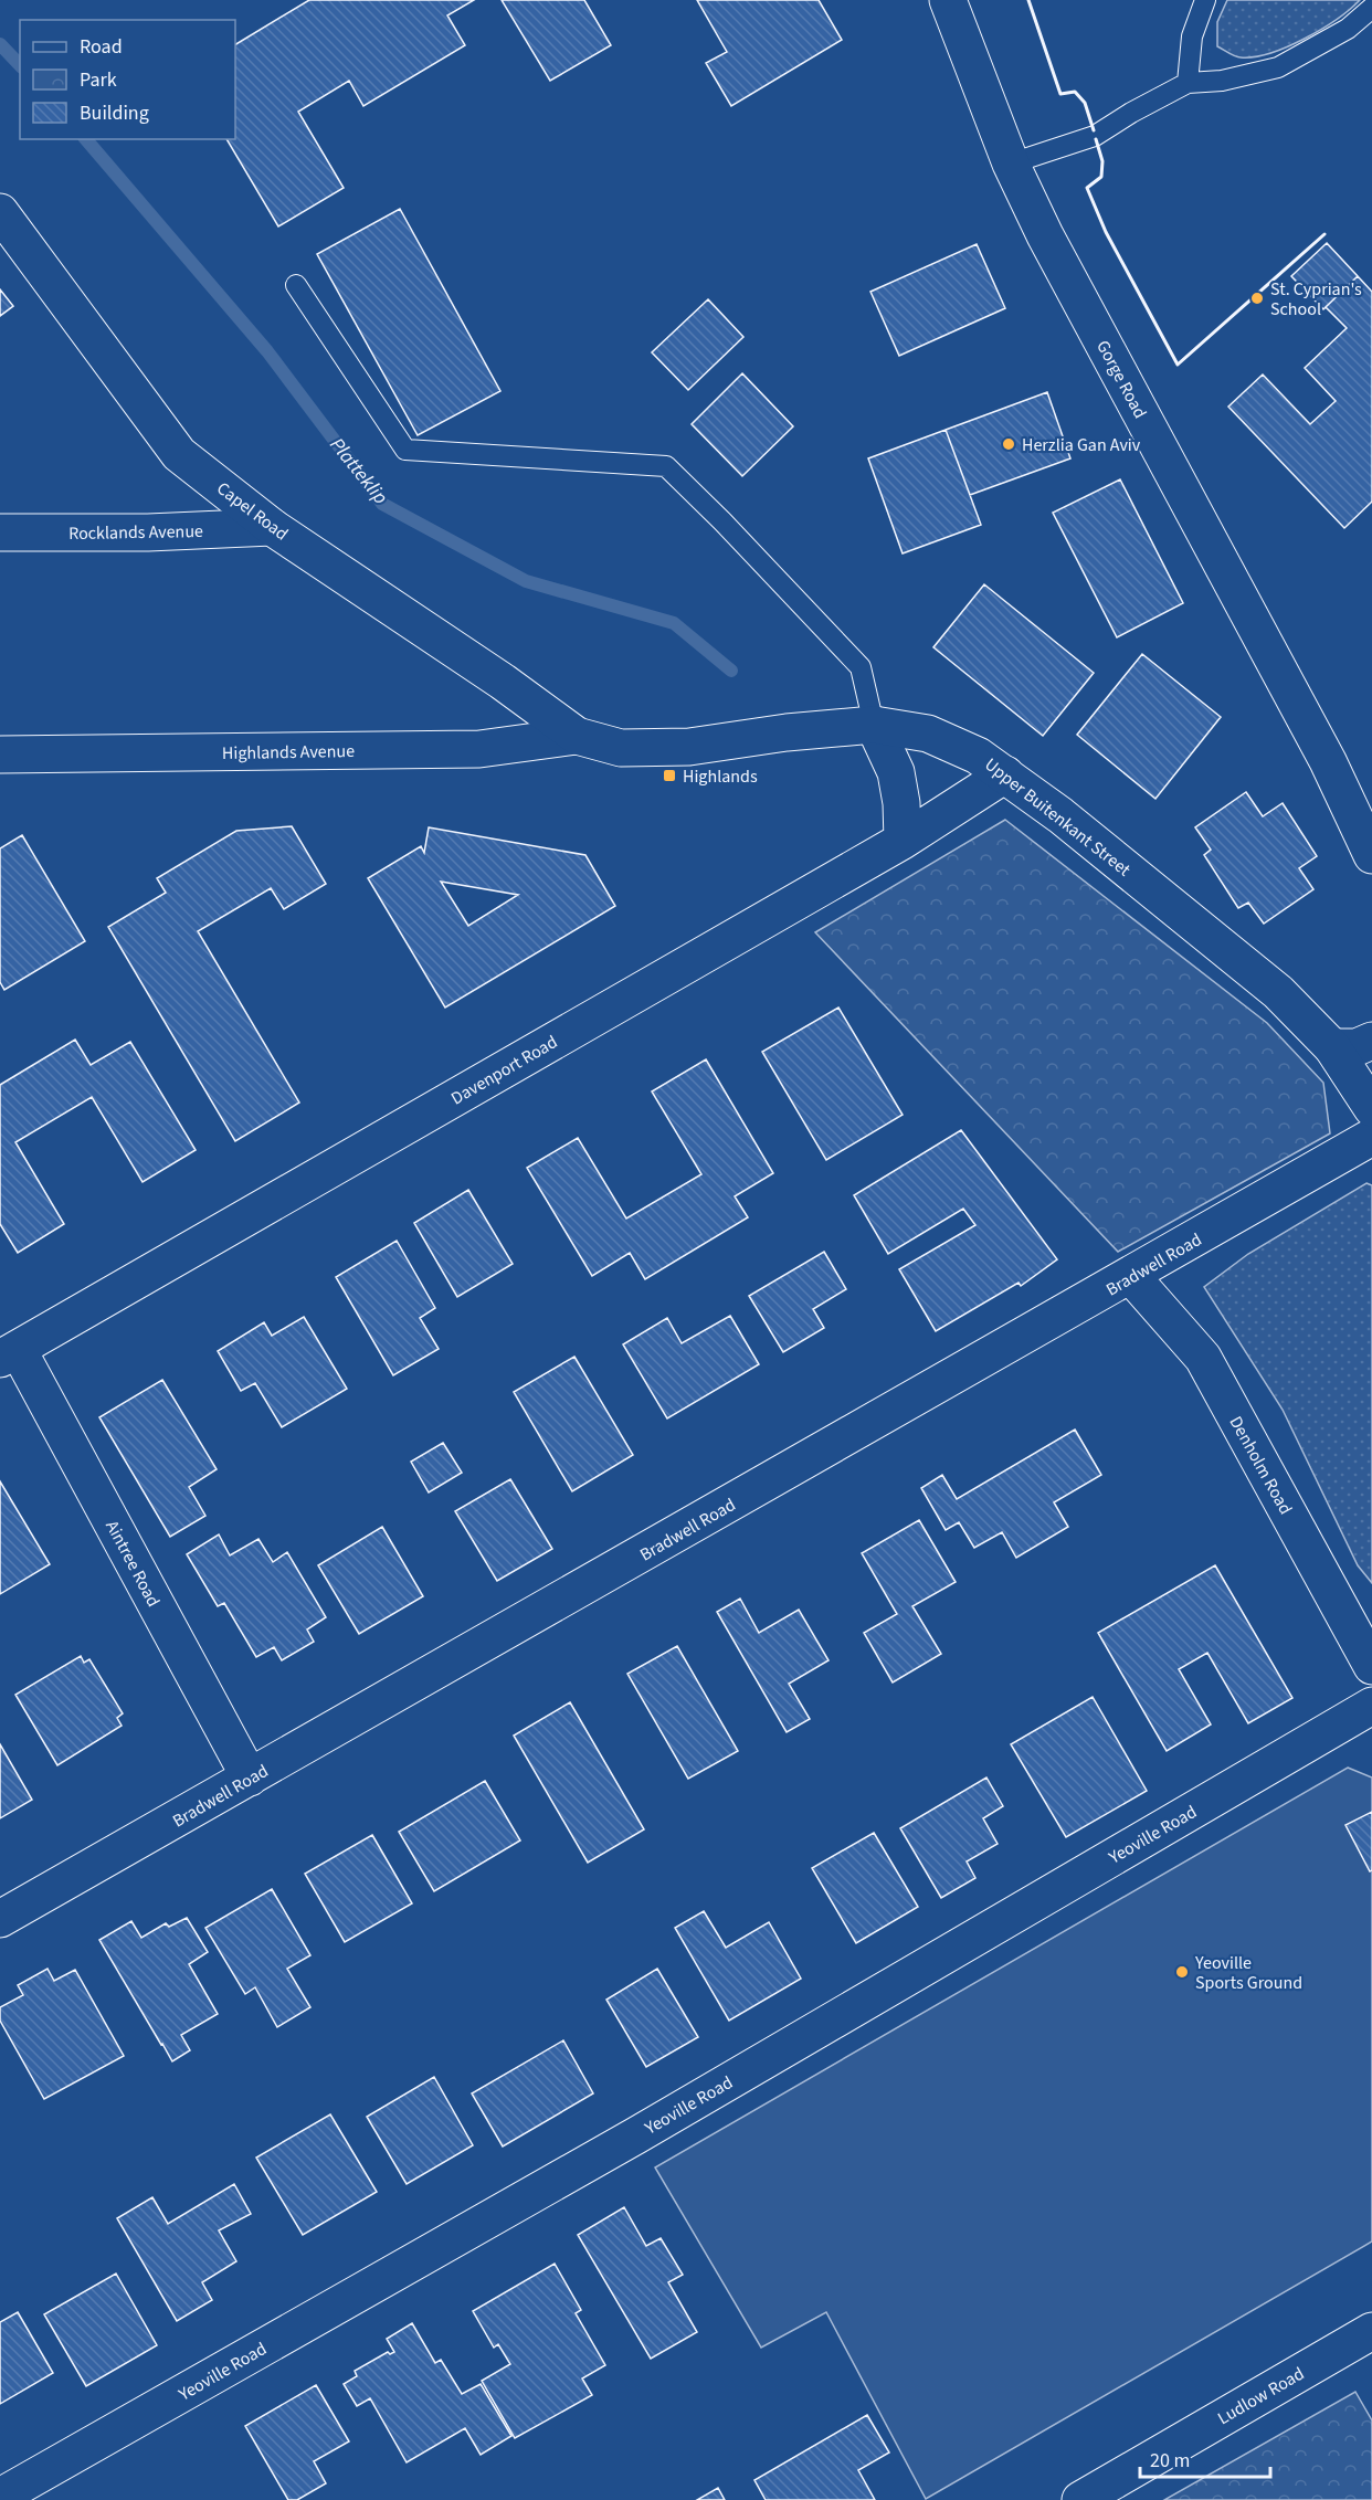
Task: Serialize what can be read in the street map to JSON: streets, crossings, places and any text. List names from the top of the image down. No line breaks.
{"streets":{"street":["Gorge Road","Capel Road","Rocklands Avenue","Highlands Avenue","Upper Buitenkant Street","Davenport Road","Bradwell Road","Denholm Road","Aintree Road","Yeoville Road","Ludlow Road"]},"crossings":[["Capel Road","Rocklands Avenue"],["Capel Road","Highlands Avenue"],["Capel Road","Upper Buitenkant Street"],["Highlands Avenue","Upper Buitenkant Street"],["Upper Buitenkant Street","Davenport Road"],["Davenport Road","Aintree Road"],["Bradwell Road","Denholm Road"],["Bradwell Road","Aintree Road"]],"water":["Platteklip"],"places":{"other":["St. Cyprian's School","Herzlia Gan Aviv","Yeoville Sports Ground"],"transit":["Highlands"]},"legend":["Road","Park","Building"],"scale_bar":"20 m"}
